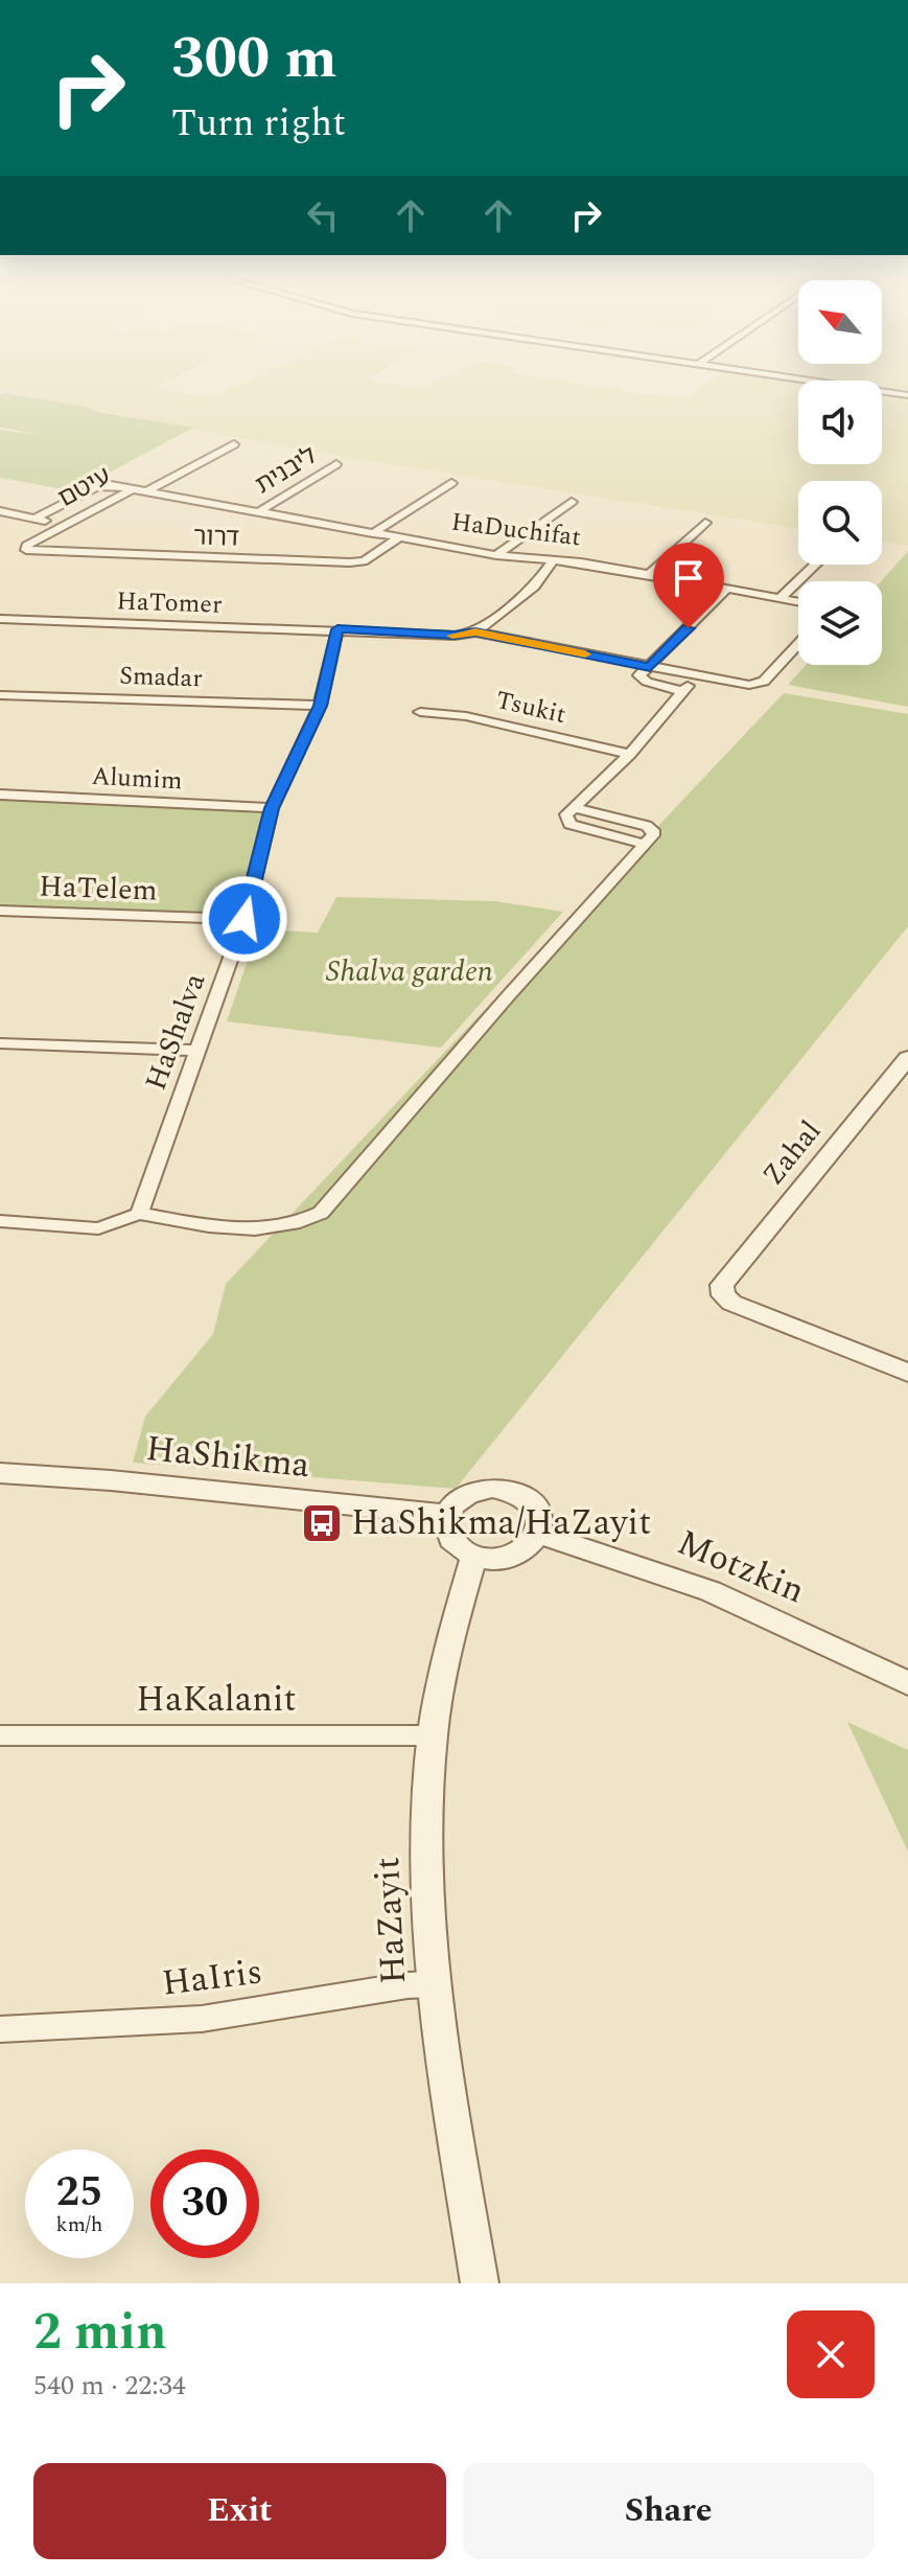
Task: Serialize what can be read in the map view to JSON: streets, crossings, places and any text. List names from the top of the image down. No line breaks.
{"streets":{"street":["ליבנית","עיטם","HaDuchifat","דרור","HaTomer","Smadar","Tsukit","Alumim","HaTelem","HaShalva","Zahal","HaShikma","Motzkin","HaKalanit","HaZayit","HaIris"]},"crossings":[["ליבנית","HaDuchifat"],["עיטם","HaDuchifat"],["עיטם","דרור"],["HaDuchifat","דרור"],["HaTomer","HaShalva"],["Smadar","HaShalva"],["Alumim","HaShalva"],["HaTelem","HaShalva"],["HaShikma","Motzkin"],["HaShikma","HaZayit"],["Motzkin","HaZayit"],["HaKalanit","HaZayit"],["HaZayit","HaIris"]],"parks":["Shalva garden"],"places":{"bus stop":["HaShikma/HaZayit"]},"north":"top left","page":{"turn":["300 m","Turn right"],"speed":"25 km/h","limit":"30","heading":["2 min","540 m · 22:34"],"buttons":["Exit","Share"]}}
